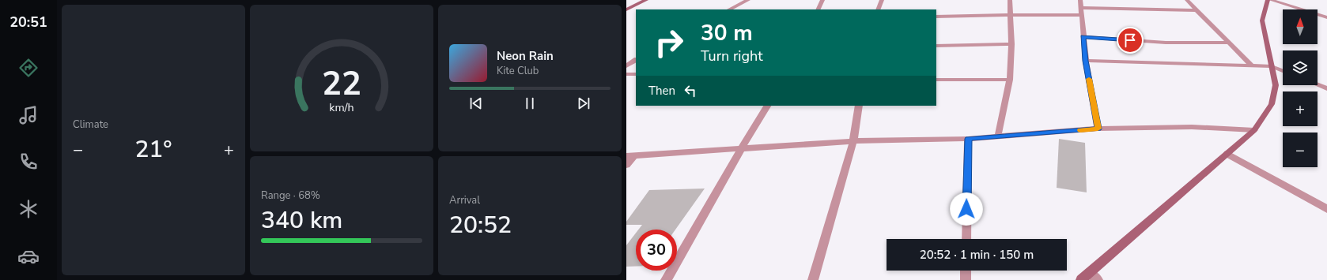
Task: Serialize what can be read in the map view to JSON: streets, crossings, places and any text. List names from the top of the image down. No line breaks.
{"north":"top","page":{"tabs":"20:51","tile":["Climate",["Range · 68%","340 km"],["Arrival","20:52"]],"map_buttons":["+","−"],"turn":["30 m","Turn right"],"song":["Neon Rain","Kite Club"],"then":"Then","heat":["−","21°","+"],"limit":"30","trip":"20:52 · 1 min · 150 m","gauge":["22","km/h"]}}
